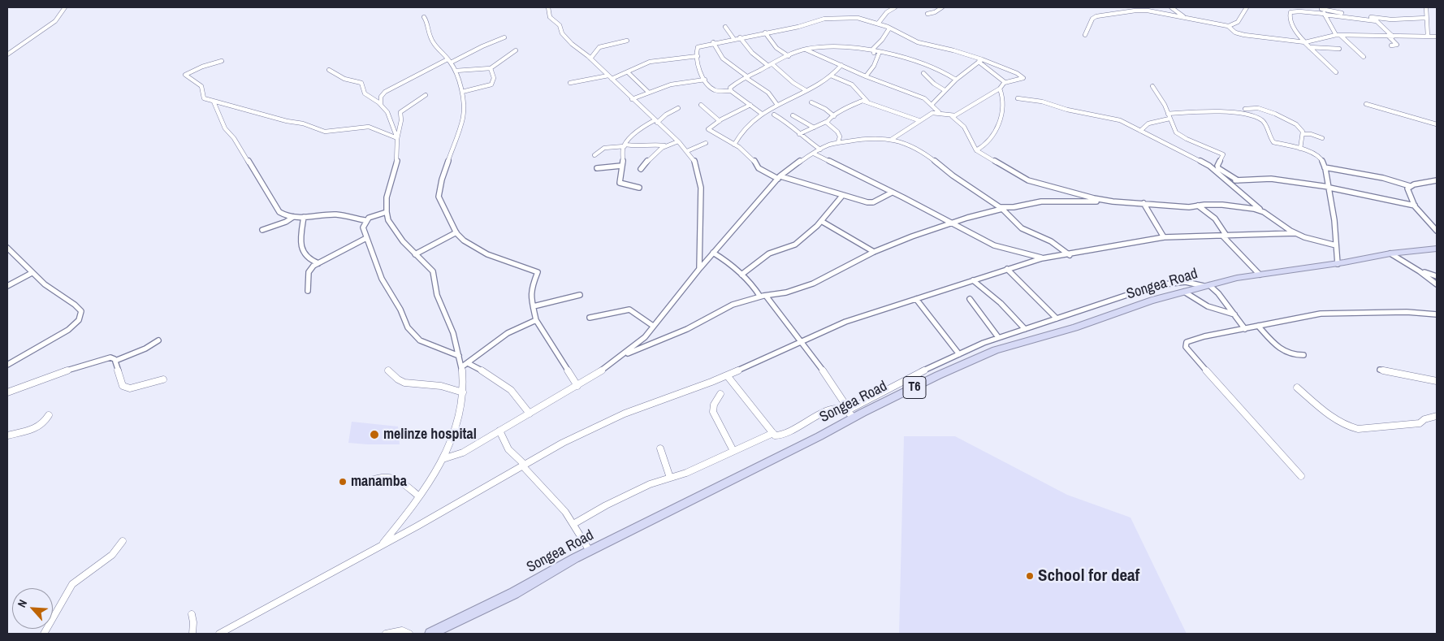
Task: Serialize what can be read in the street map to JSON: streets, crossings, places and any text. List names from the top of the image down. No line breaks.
{"streets":{"highway":["Songea Road","T6"]},"places":["melinze hospital","manamba","School for deaf"],"north":"top left"}
